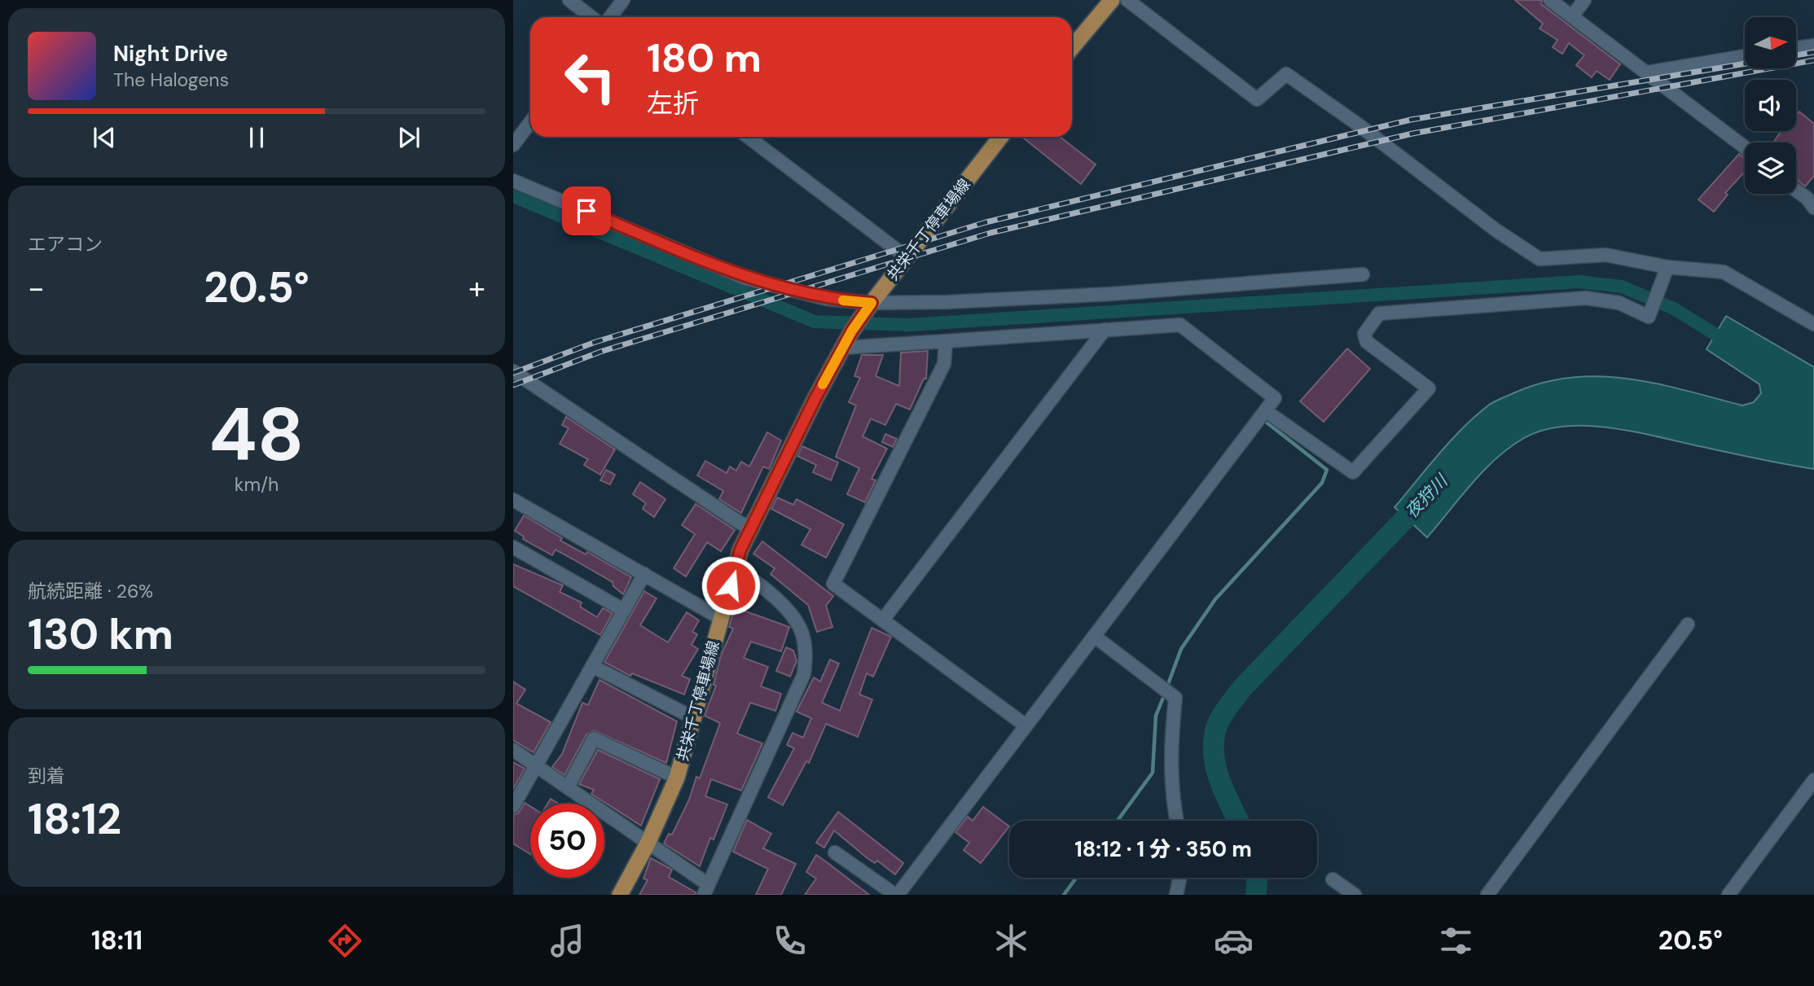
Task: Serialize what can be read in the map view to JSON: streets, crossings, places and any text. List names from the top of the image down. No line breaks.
{"streets":{"main road":["共栄千丁停車場線"]},"water":["夜狩川"],"north":"right","page":{"turn":["180 m","左折"],"song":["Night Drive","The Halogens"],"tile":["エアコン",["48","km/h"],["航続距離 · 26%","130 km"],["到着","18:12"]],"heat":["−","20.5°","+"],"limit":"50","trip":"18:12 · 1 分 · 350 m","tabs":["18:11","20.5°"]}}
